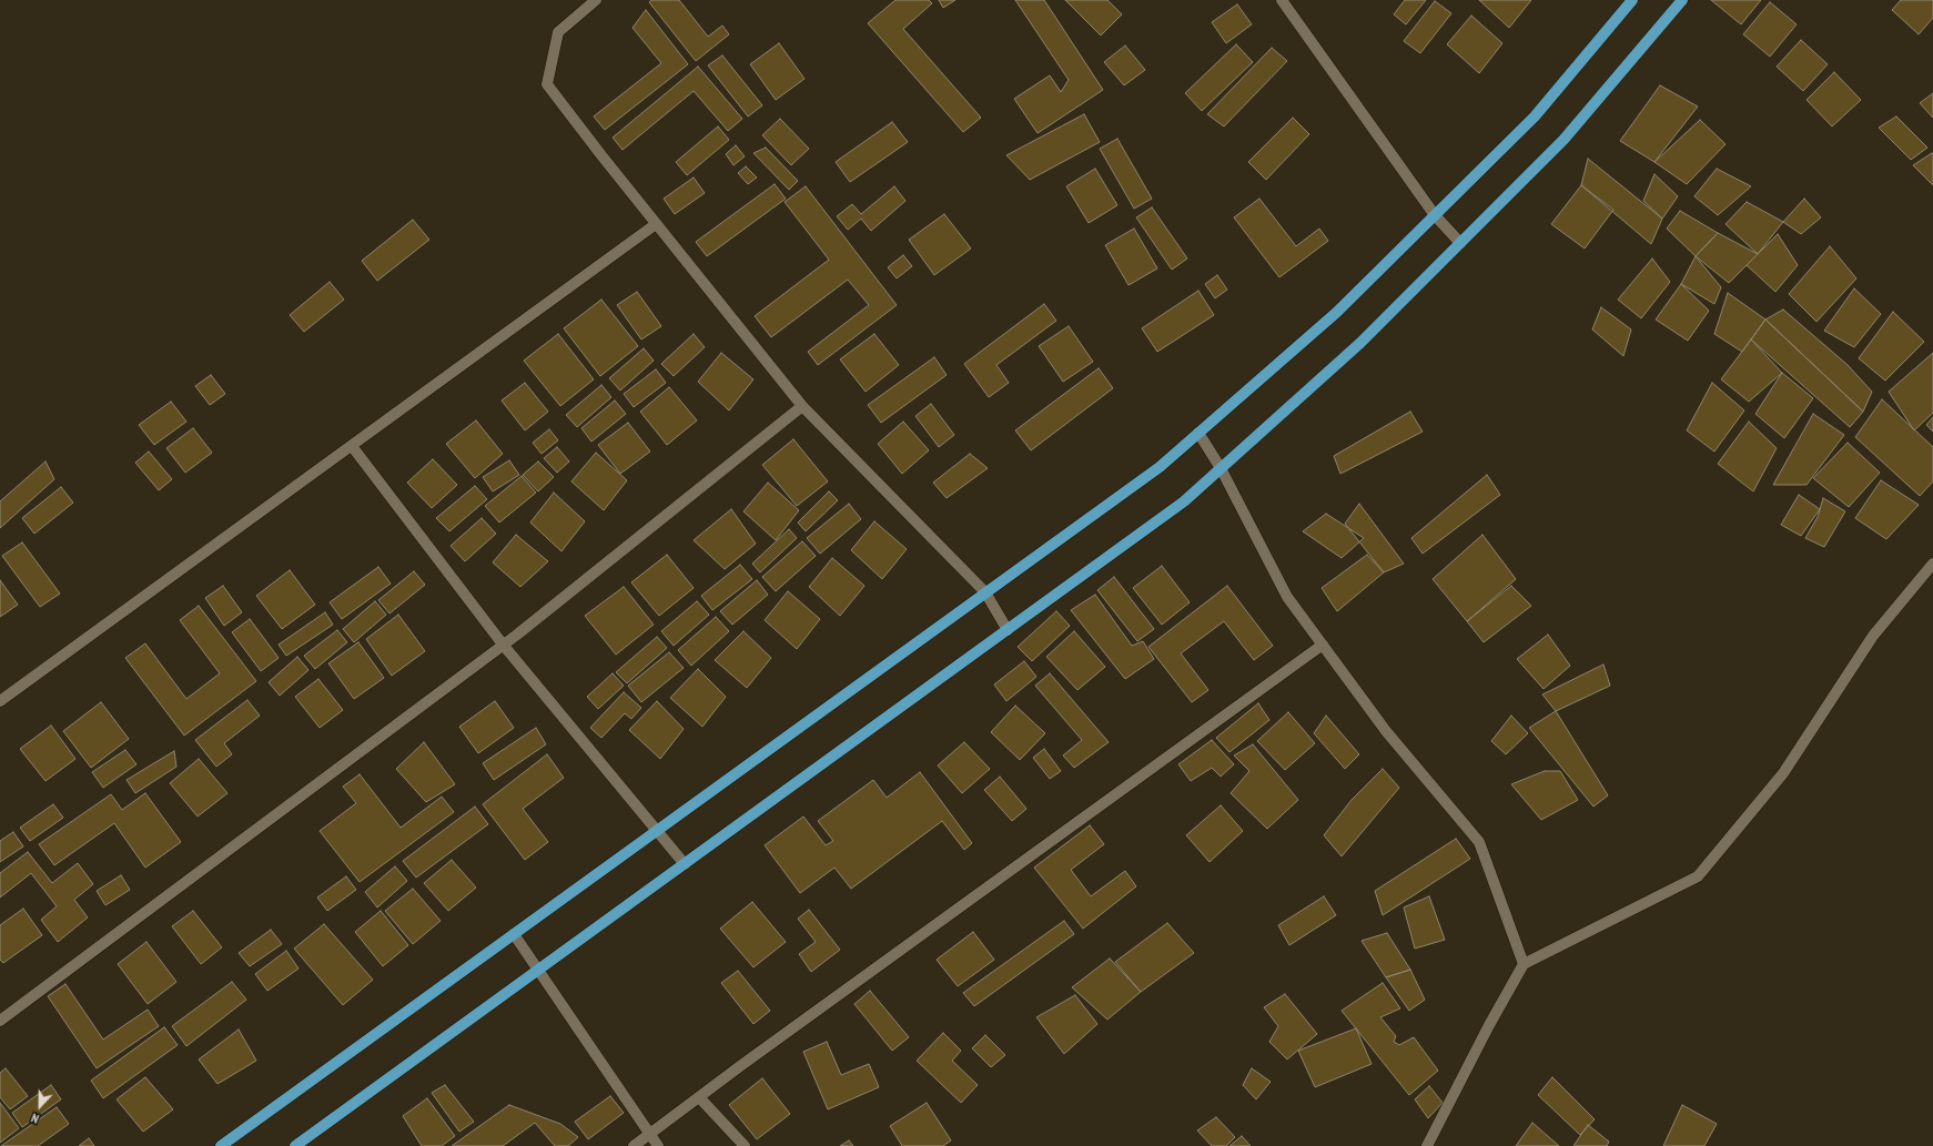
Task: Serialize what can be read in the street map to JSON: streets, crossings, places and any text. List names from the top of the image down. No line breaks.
{"north":"bottom"}
